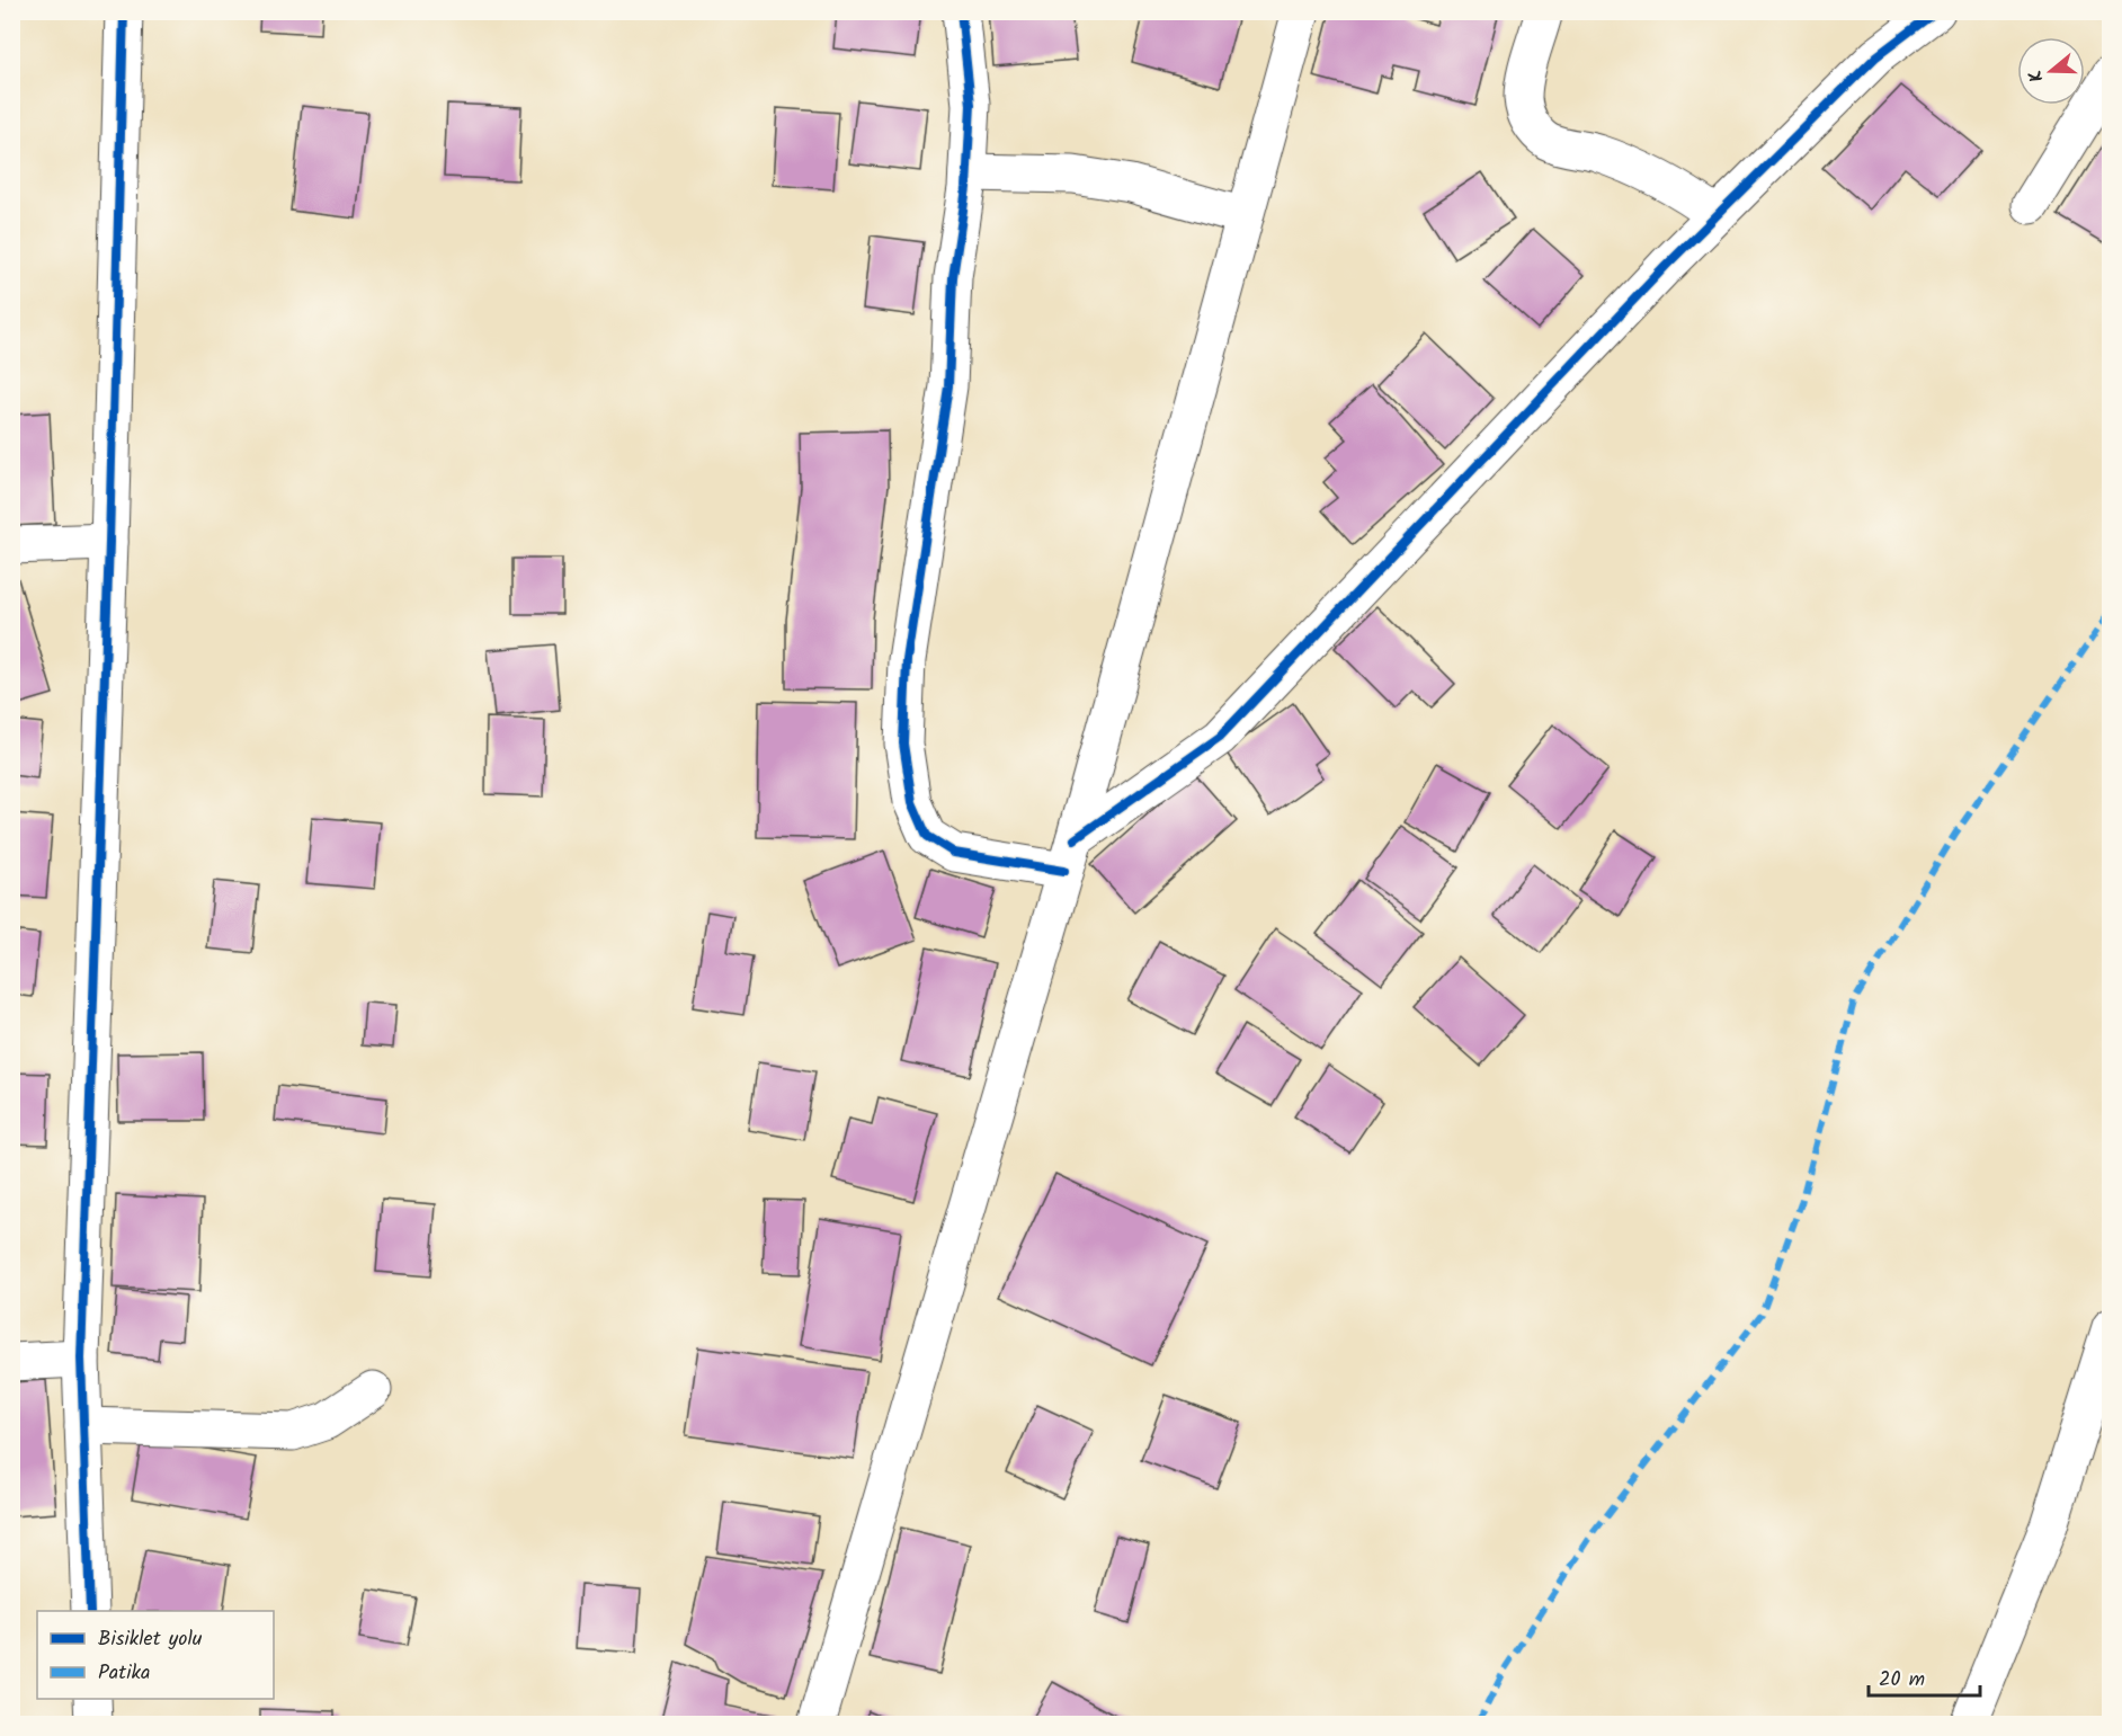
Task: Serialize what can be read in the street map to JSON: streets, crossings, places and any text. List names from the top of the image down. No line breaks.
{"legend":["Bisiklet yolu","Patika"],"scale_bar":"20 m","north":"left"}
